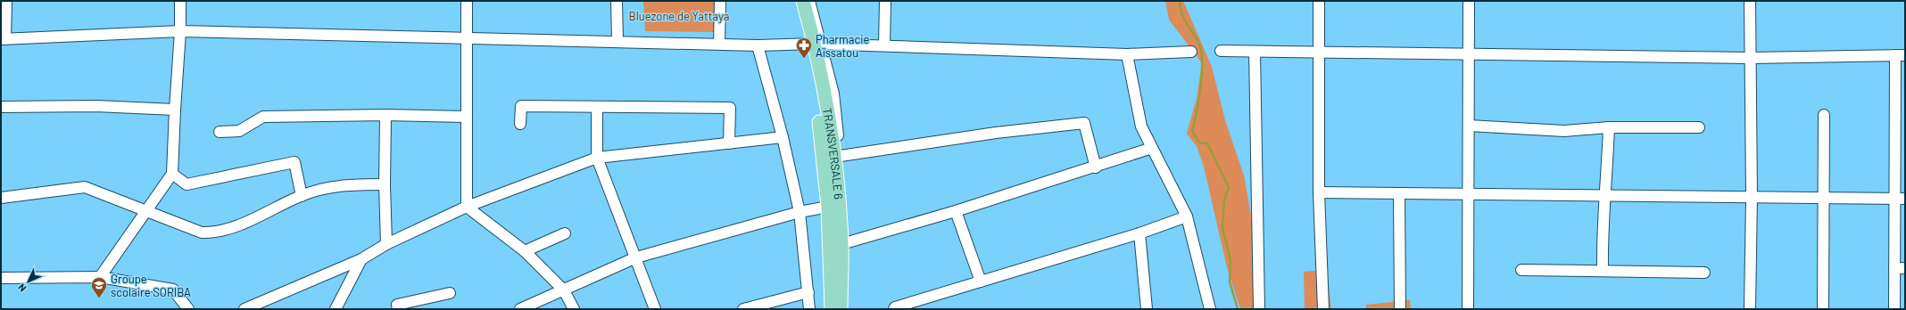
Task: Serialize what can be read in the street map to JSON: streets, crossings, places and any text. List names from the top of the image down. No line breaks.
{"streets":{"main road":["TRANSVERSALE 6"]},"parks":["Bluezone de Yattaya"],"places":{"pharmacy":["Pharmacie Aïssatou"],"school or university":["Groupe scolaire SORIBA"]},"north":"bottom left"}
